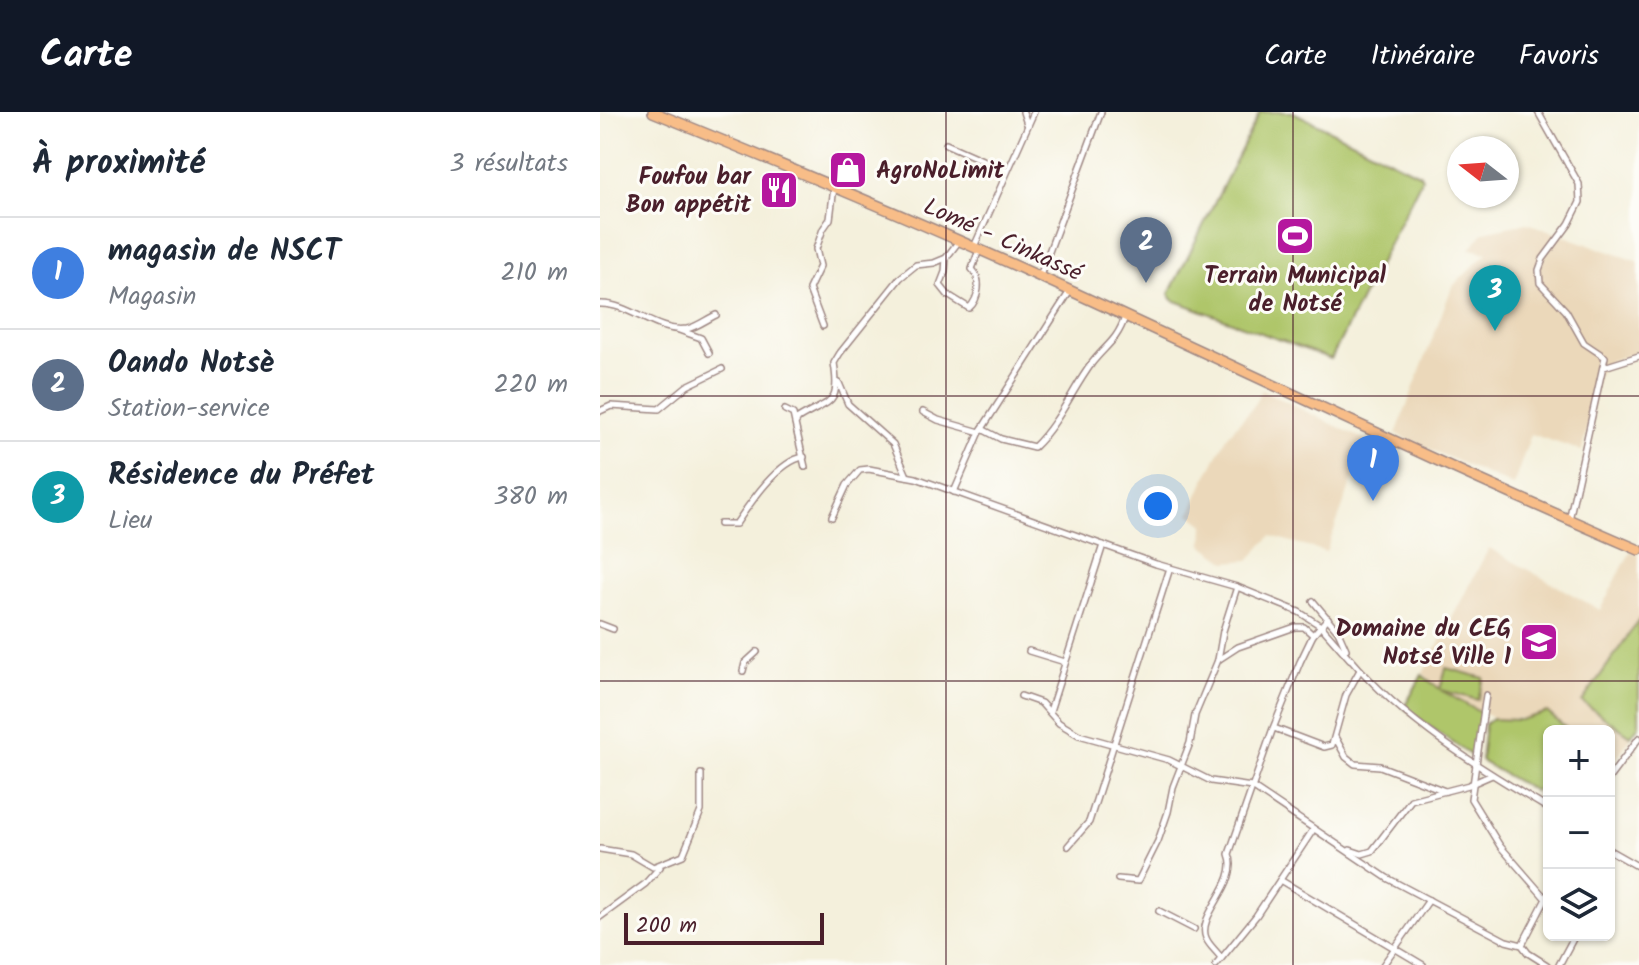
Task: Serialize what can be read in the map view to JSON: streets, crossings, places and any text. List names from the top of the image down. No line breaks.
{"streets":{"highway":["Lomé - Cinkassé"]},"places":{"shop":["AgroNoLimit"],"restaurant":["Foufou bar Bon appétit"],"sports":["Terrain Municipal de Notsé"],"school or university":["Domaine du CEG Notsé Ville 1"]},"scale_bar":"200 m","north":"left","page":{"header":"Carte","nav":["Carte","Itinéraire","Favoris"],"heading":["À proximité","3 résultats"],"list":[{"mark":"1","name":"magasin de NSCT","note":"Magasin","value":"210 m"},{"mark":"2","name":"Oando Notsè","note":"Station-service","value":"220 m"},{"mark":"3","name":"Résidence du Préfet","note":"Lieu","value":"380 m"}],"pins":["2","3","1"],"map_buttons":["+","−"],"scale":"200 m"}}
